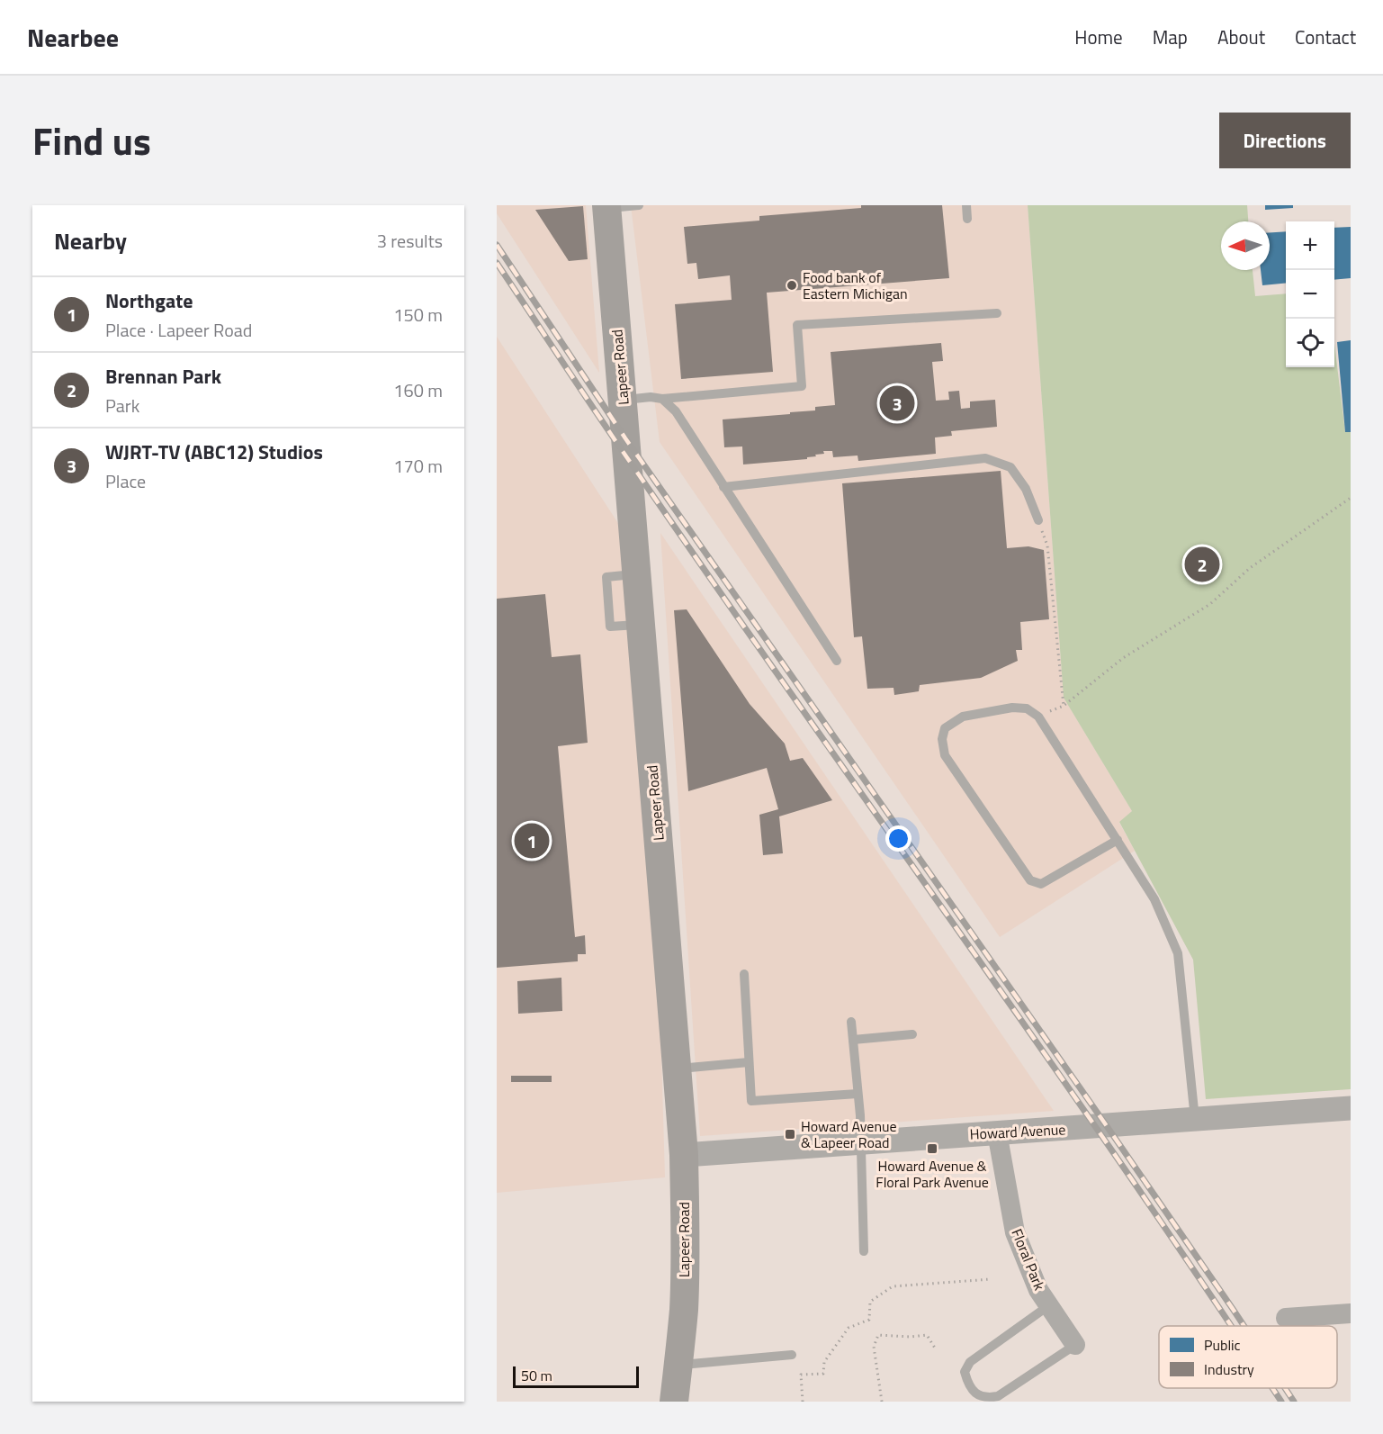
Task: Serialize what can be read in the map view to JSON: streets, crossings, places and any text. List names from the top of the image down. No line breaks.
{"streets":{"main road":["Lapeer Road"],"street":["Howard Avenue","Floral Park"]},"crossings":[["Lapeer Road","Howard Avenue"],["Howard Avenue","Floral Park"]],"places":{"other":["Food bank of Eastern Michigan"],"transit":["Howard Avenue & Lapeer Road","Howard Avenue & Floral Park Avenue"]},"legend":["Public","Industry"],"scale_bar":"50 m","north":"left","page":{"header":"Nearbee","nav":["Home","Map","About","Contact"],"title":"Find us","buttons":"Directions","heading":["Nearby","3 results"],"map_buttons":["+","−"],"list":[{"mark":"1","name":"Northgate","note":"Place · Lapeer Road","value":"150 m"},{"mark":"2","name":"Brennan Park","note":"Park","value":"160 m"},{"mark":"3","name":"WJRT-TV (ABC12) Studios","note":"Place","value":"170 m"}],"pins":["3","2","1"],"scale":"50 m"}}
